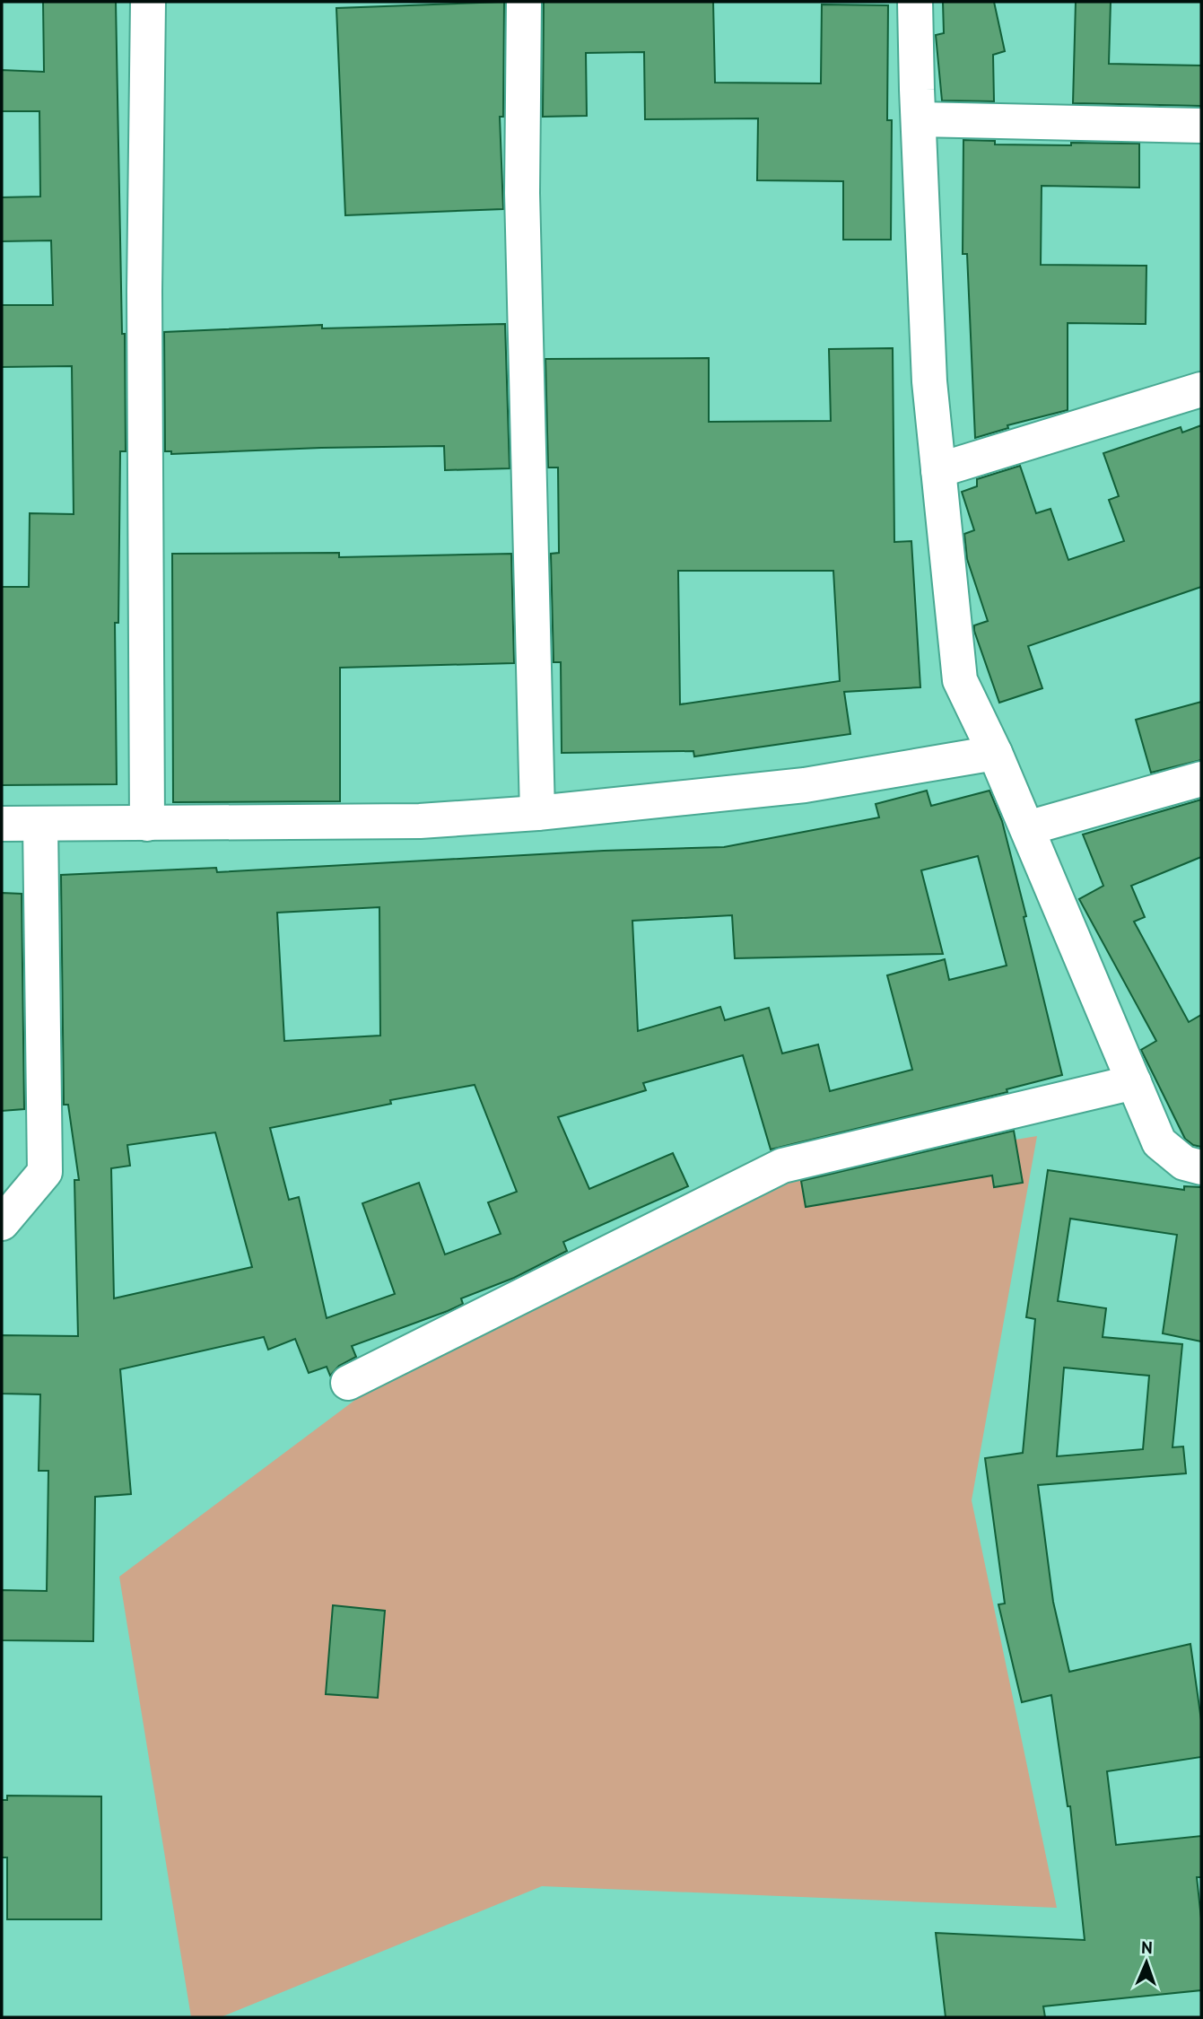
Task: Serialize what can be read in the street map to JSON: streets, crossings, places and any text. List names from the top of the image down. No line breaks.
{"north":"top"}
